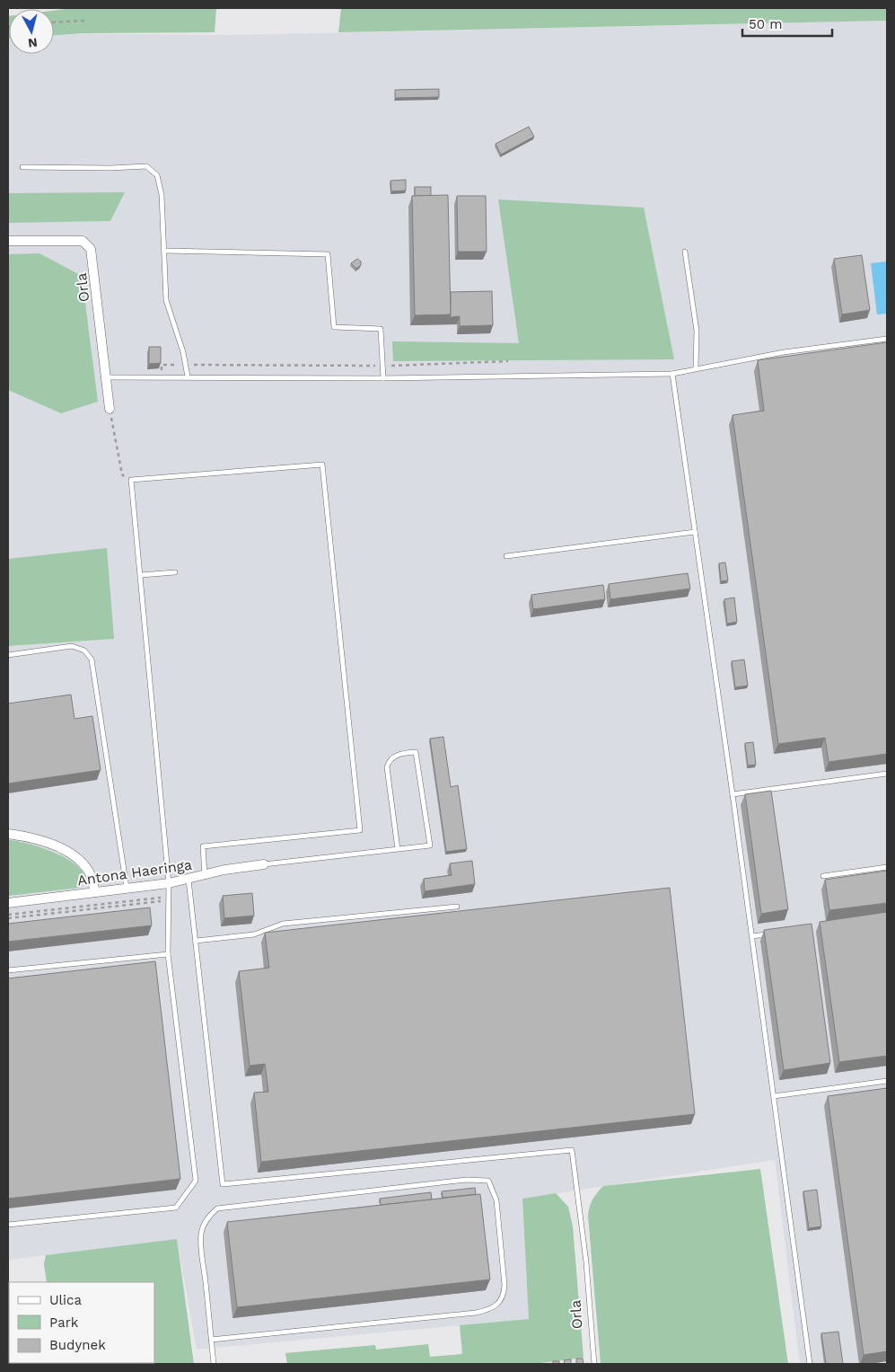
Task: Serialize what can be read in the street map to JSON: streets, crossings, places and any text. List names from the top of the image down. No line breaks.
{"streets":{"street":["Orla","Antona Haeringa"]},"legend":["Ulica","Park","Budynek"],"scale_bar":"50 m","north":"bottom"}
